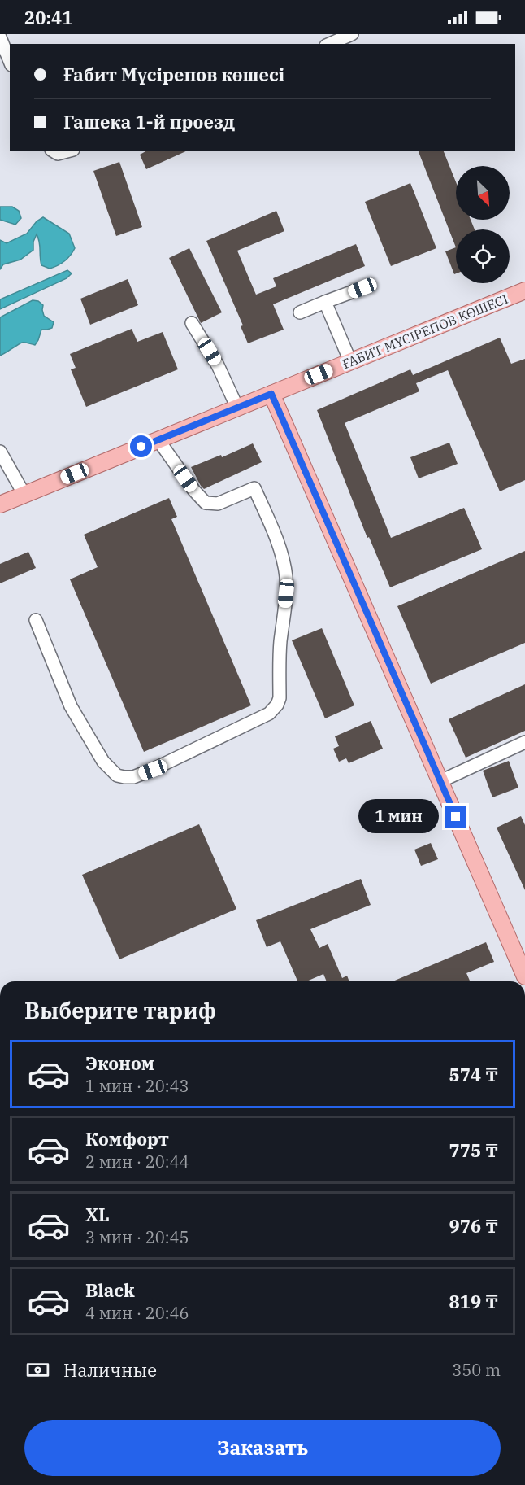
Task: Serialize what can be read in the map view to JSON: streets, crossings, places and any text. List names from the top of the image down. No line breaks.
{"streets":{"main road":["ҒАБИТ МҮСІРЕПОВ КӨШЕСІ"]},"north":"bottom right","page":{"status":"20:41","banner":["Ғабит Мүсірепов көшесі","Гашека 1-й проезд"],"bubble":"1 мин","heading":"Выберите тариф","list":[{"name":"Эконом","note":"1 мин · 20:43","value":"574 ₸"},{"name":"Комфорт","note":"2 мин · 20:44","value":"775 ₸"},{"name":"XL","note":"3 мин · 20:45","value":"976 ₸"},{"name":"Black","note":"4 мин · 20:46","value":"819 ₸"}],"pay":["Наличные","350 m"],"buttons":"Заказать"}}
